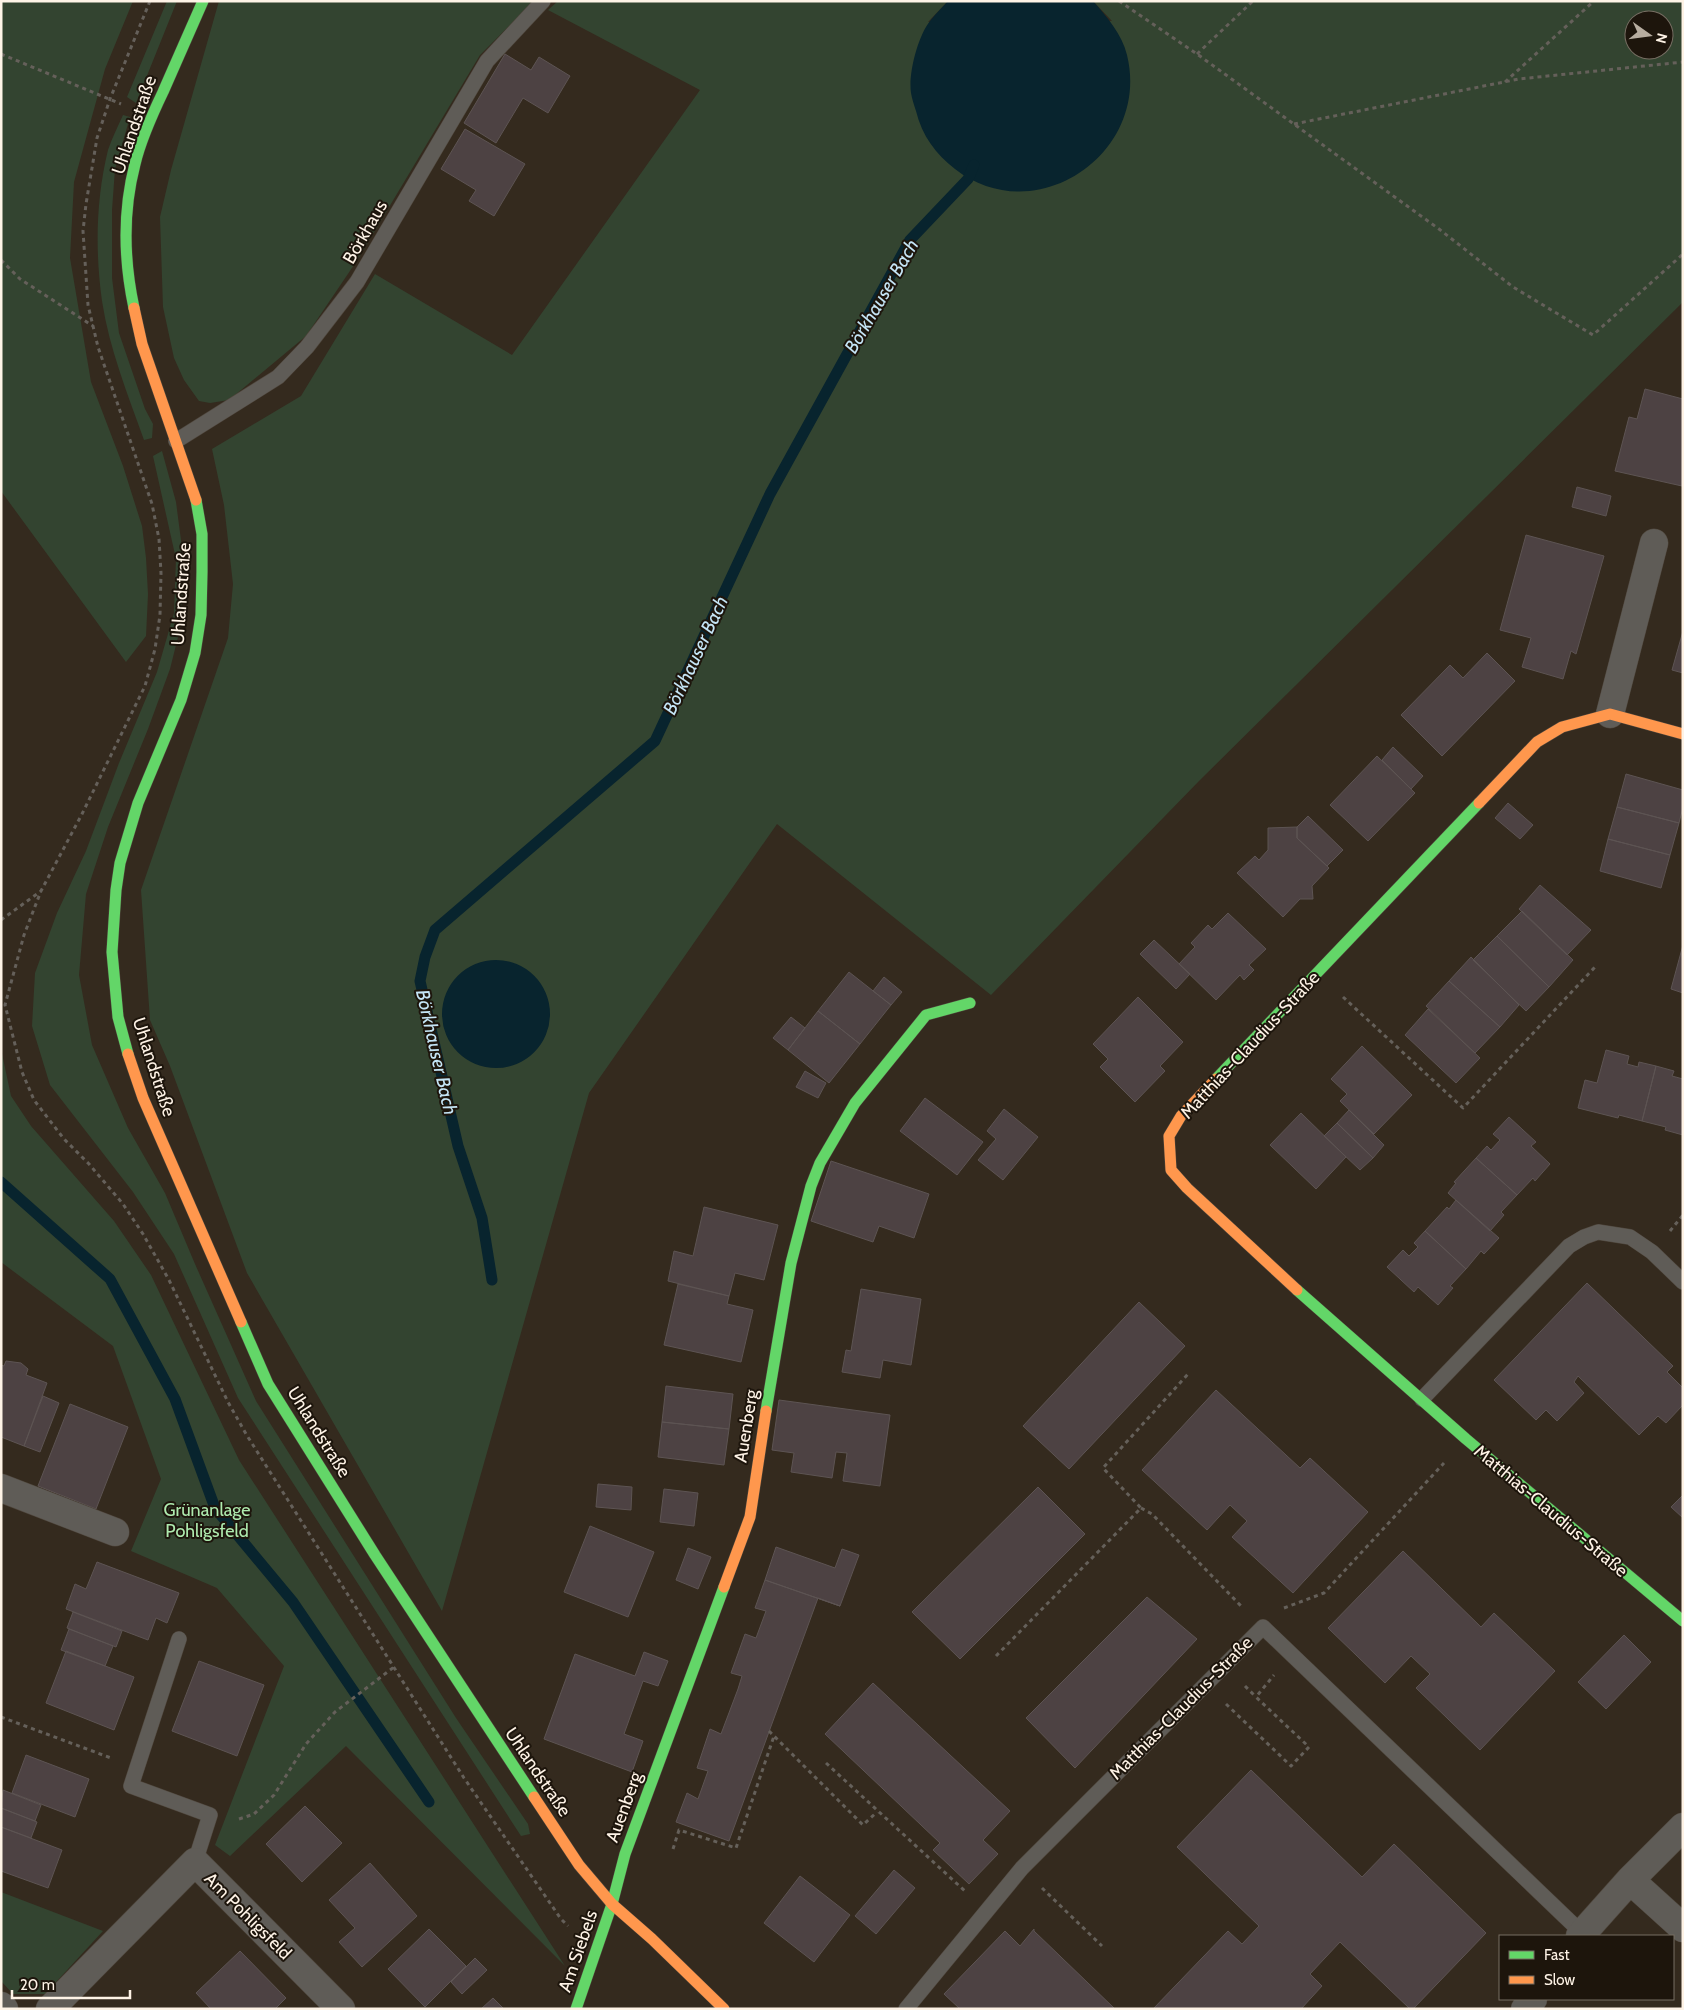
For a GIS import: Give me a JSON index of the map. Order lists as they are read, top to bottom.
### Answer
{
  "streets": {
    "street": [
      "Uhlandstraße",
      "Matthias-Claudius-Straße",
      "Auenberg",
      "Am Pohligsfeld",
      "Am Siebels"
    ],
    "lane": ["Börkhaus"]
  },
  "crossings": [
    ["Uhlandstraße", "Börkhaus"],
    ["Uhlandstraße", "Auenberg"],
    ["Uhlandstraße", "Am Siebels"],
    ["Auenberg", "Am Siebels"]
  ],
  "water": ["Börkhauser Bach"],
  "parks": ["Grünanlage Pohligsfeld"],
  "legend": ["Fast", "Slow"],
  "scale_bar": "20 m",
  "north": "right"
}
